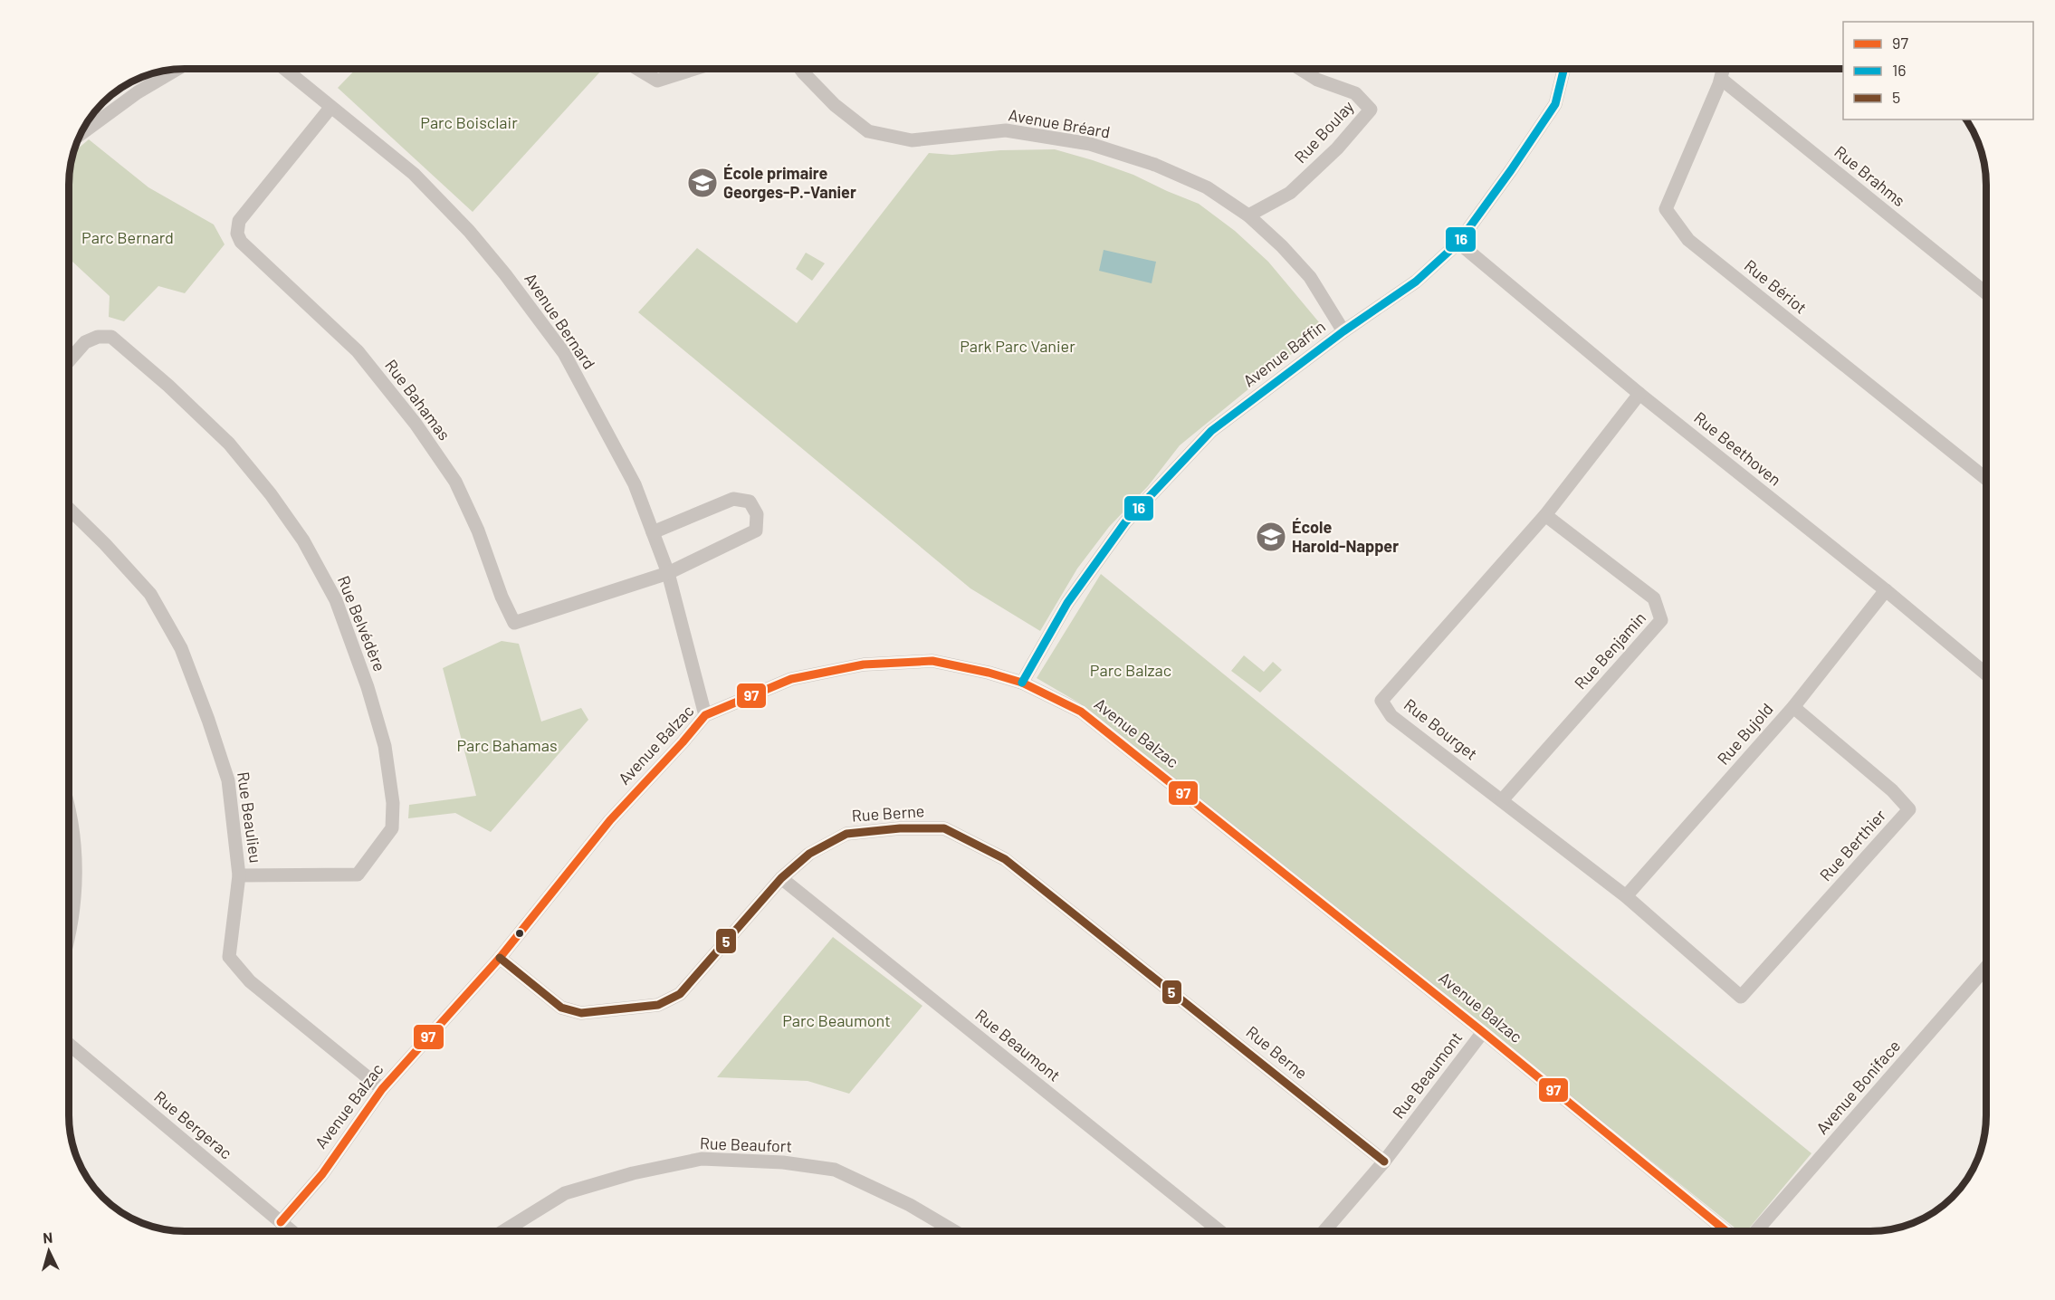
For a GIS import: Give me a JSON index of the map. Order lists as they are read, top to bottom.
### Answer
{
  "streets": {
    "street": [
      "Avenue Bréard",
      "Rue Boulay",
      "Rue Brahms",
      "Rue Bériot",
      "Avenue Bernard",
      "Avenue Baffin",
      "Rue Bahamas",
      "Rue Beethoven",
      "Rue Belvédère",
      "Rue Benjamin",
      "Rue Bourget",
      "Avenue Balzac",
      "Rue Bujold",
      "Rue Berne",
      "Rue Beaulieu",
      "Rue Berthier",
      "Rue Beaumont",
      "Avenue Boniface",
      "Rue Bergerac",
      "Rue Beaufort"
    ]
  },
  "crossings": [
    ["Avenue Bréard", "Rue Boulay"],
    ["Avenue Bréard", "Avenue Baffin"],
    ["Rue Brahms", "Rue Bériot"],
    ["Avenue Bernard", "Rue Bahamas"],
    ["Avenue Bernard", "Avenue Balzac"],
    ["Avenue Baffin", "Rue Beethoven"],
    ["Avenue Baffin", "Avenue Balzac"],
    ["Rue Beethoven", "Rue Bourget"],
    ["Rue Beethoven", "Rue Bujold"],
    ["Rue Belvédère", "Rue Beaulieu"],
    ["Rue Benjamin", "Rue Bourget"],
    ["Rue Bourget", "Rue Bujold"],
    ["Rue Bourget", "Rue Berthier"],
    ["Avenue Balzac", "Rue Berne"],
    ["Avenue Balzac", "Rue Beaulieu"],
    ["Avenue Balzac", "Rue Beaumont"],
    ["Avenue Balzac", "Rue Bergerac"],
    ["Rue Bujold", "Rue Berthier"],
    ["Rue Berne", "Rue Beaumont"]
  ],
  "parks": [
    "Parc Boisclair",
    "Parc Bernard",
    "Park Parc Vanier",
    "Parc Balzac",
    "Parc Bahamas",
    "Parc Beaumont"
  ],
  "places": {
    "school or university": ["École primaire Georges-P.-Vanier", "École Harold-Napper"]
  },
  "lines": ["transit line 16", "transit line 97", "transit line 5"],
  "legend": ["97", "16", "5"],
  "north": "top"
}
